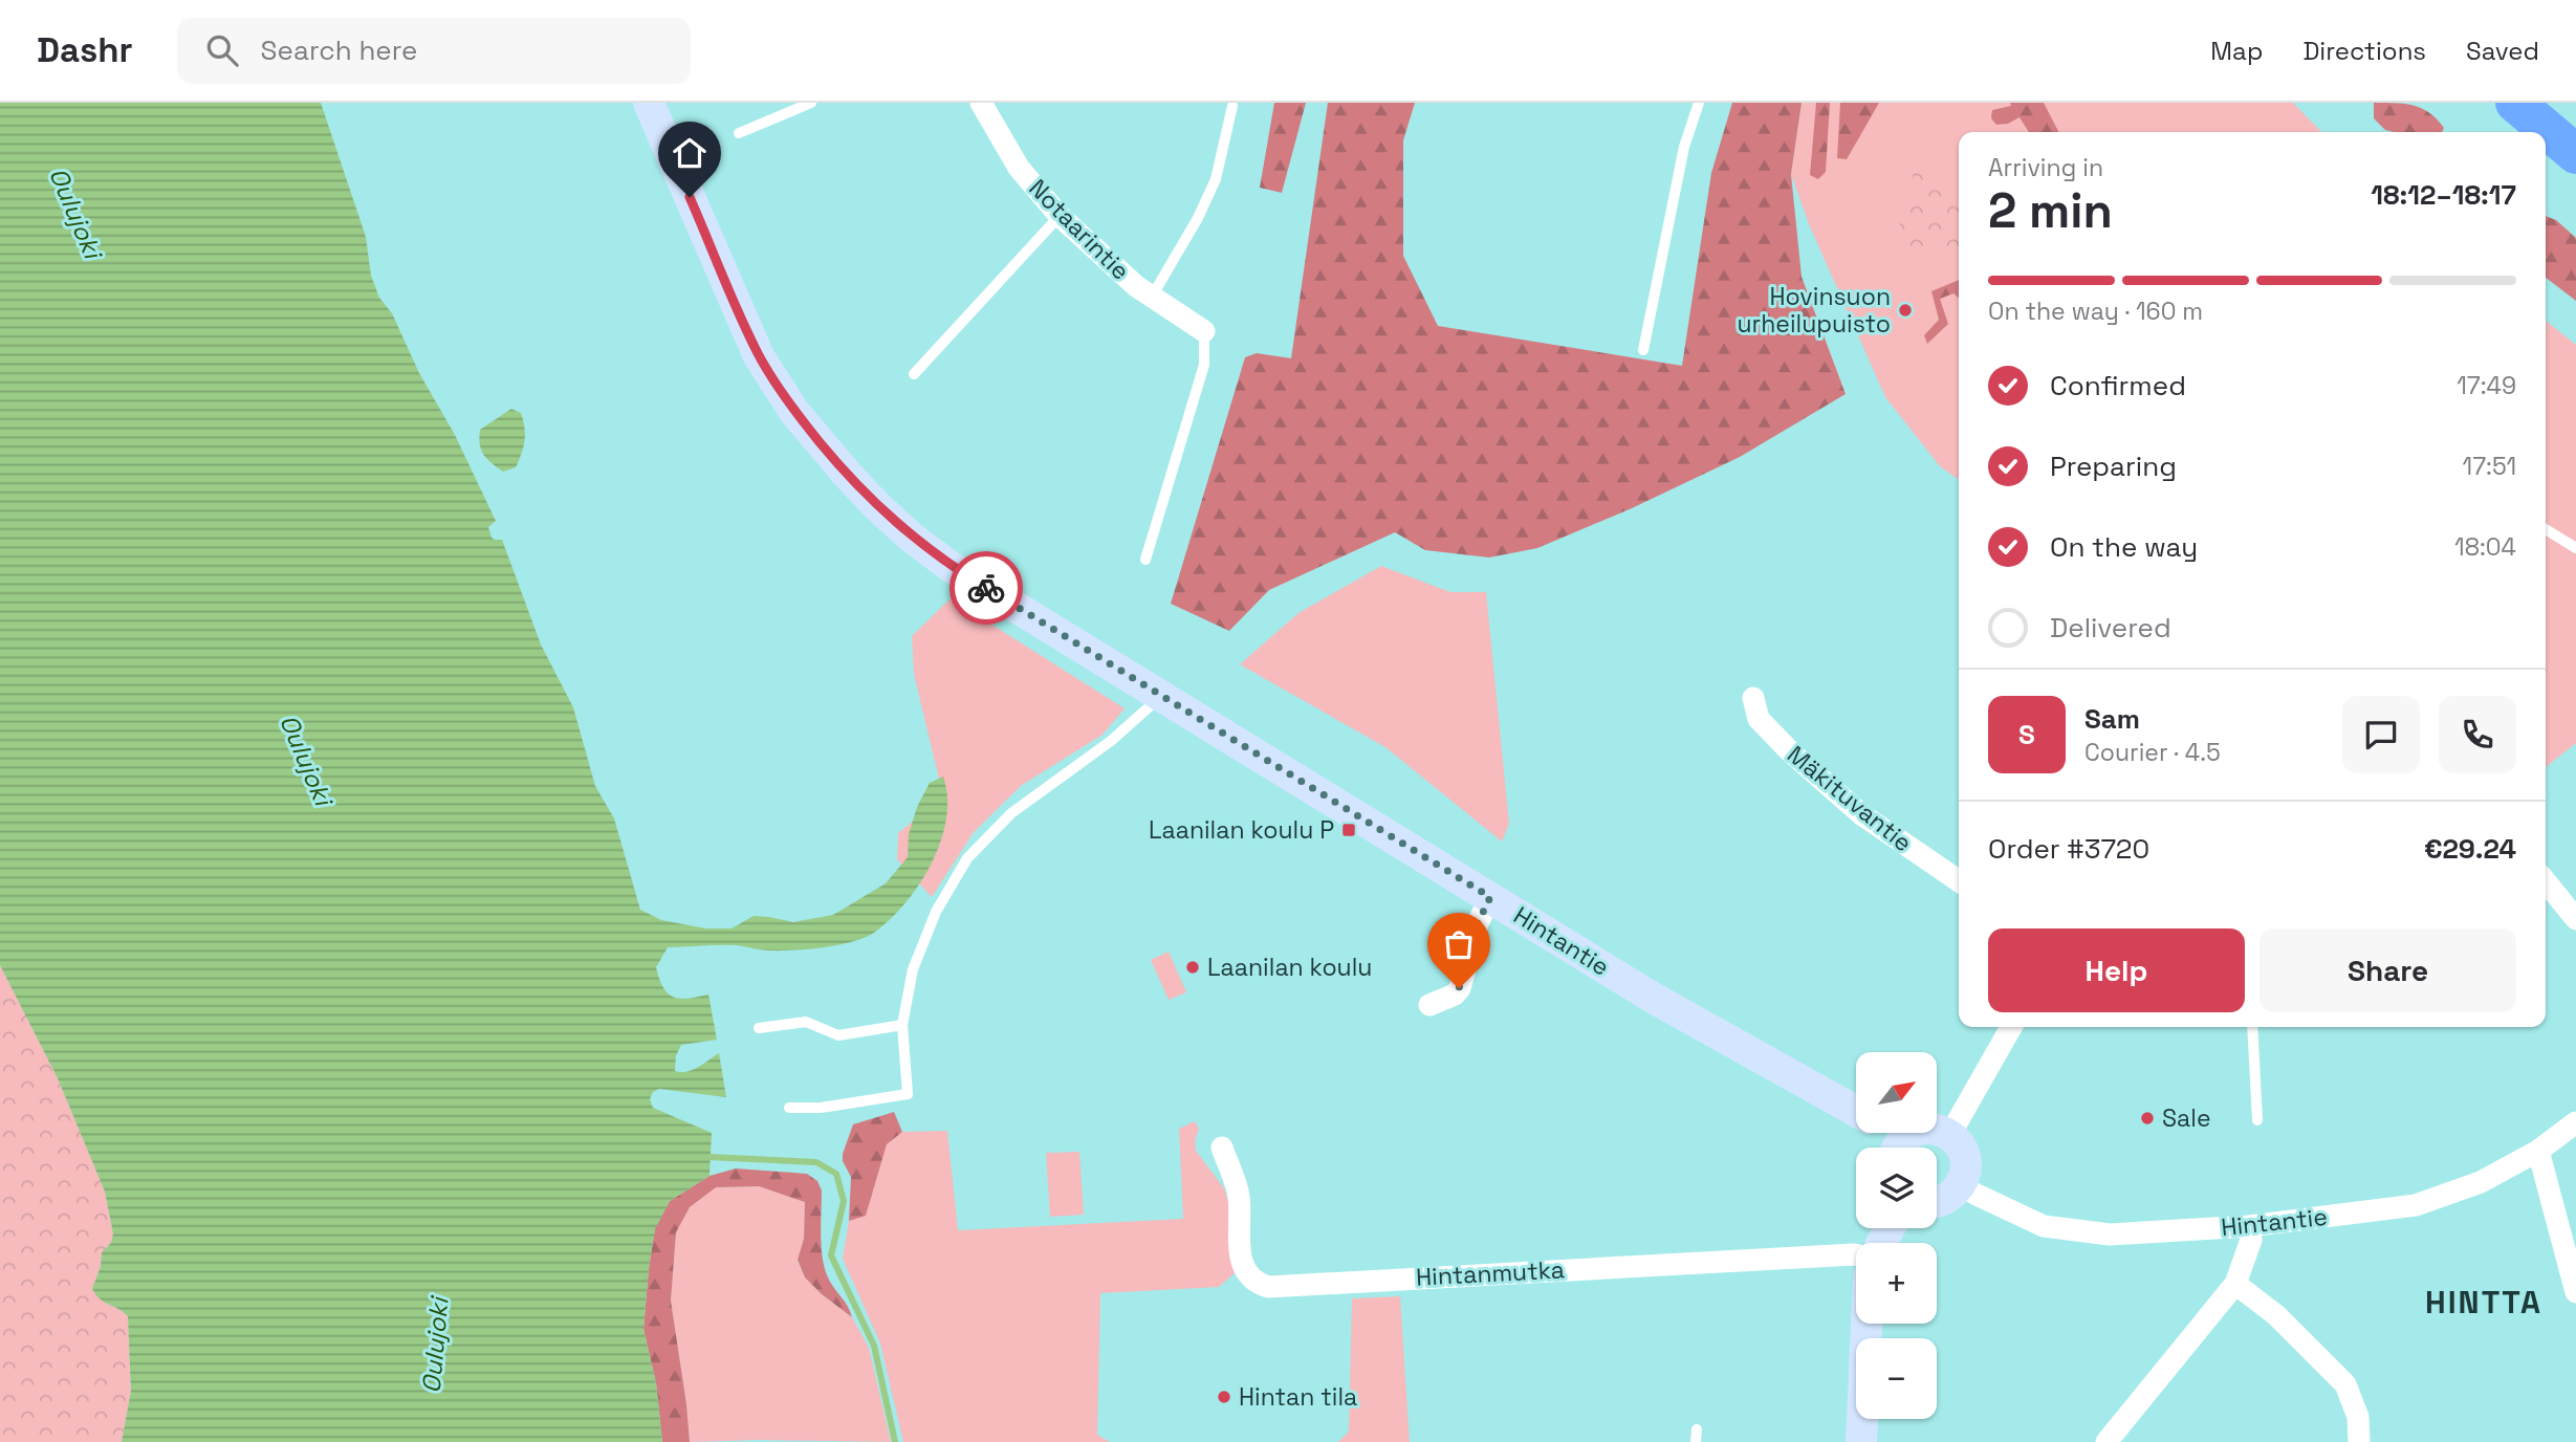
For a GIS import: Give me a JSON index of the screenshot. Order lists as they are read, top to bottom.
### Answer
{
  "streets": {
    "street": [
      "Notaarintie",
      "Mäkituvantie",
      "Hintantie",
      "Hintanmutka"
    ]
  },
  "districts": ["HINTTA"],
  "water": ["Oulujoki"],
  "places": {
    "other": [
      "Hovinsuon urheilupuisto",
      "Laanilan koulu",
      "Sale",
      "Hintan tila"
    ],
    "transit": ["Laanilan koulu P"]
  },
  "north": "top right",
  "page": {
    "header": "Dashr",
    "search": "Search here",
    "nav": ["Map", "Directions", "Saved"],
    "heading": ["2 min", "Arriving in", "18:12–18:17"],
    "panel": [
      "Sam",
      "Courier · 4.5",
      "Order #3720",
      "€29.24"
    ],
    "bar": "On the way · 160 m",
    "list": [
      ["Confirmed", "17:49"],
      ["Preparing", "17:51"],
      ["On the way", "18:04"],
      "Delivered"
    ],
    "round": "S",
    "buttons": ["Help", "Share"],
    "map_buttons": ["+", "−"]
  }
}
